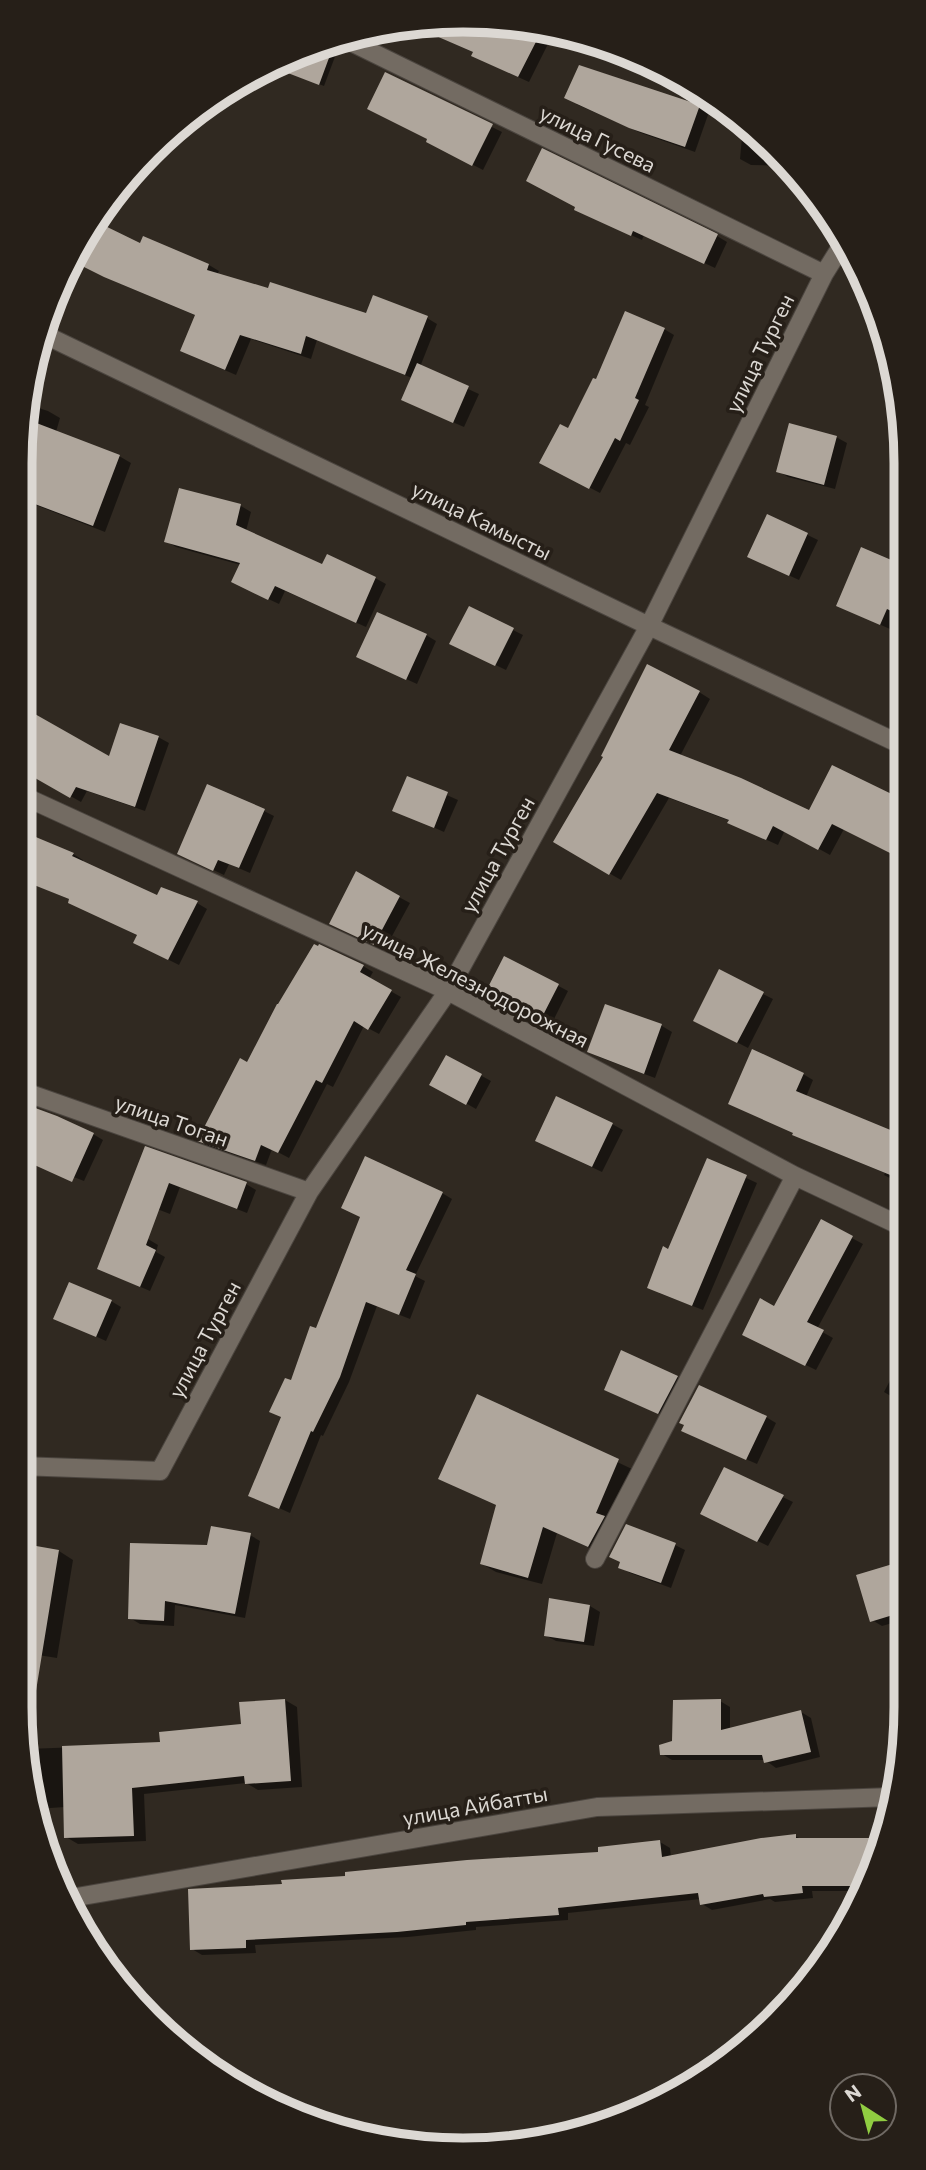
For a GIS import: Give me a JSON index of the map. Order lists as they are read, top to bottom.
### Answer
{
  "streets": {
    "street": [
      "улица Гусева",
      "улица Турген",
      "улица Камысты",
      "улица Железнодорожная",
      "улица Тоган",
      "улица Айбатты"
    ]
  },
  "crossings": [
    ["улица Гусева", "улица Турген"],
    ["улица Турген", "улица Камысты"],
    ["улица Турген", "улица Железнодорожная"],
    ["улица Турген", "улица Тоган"]
  ],
  "north": "top left"
}
